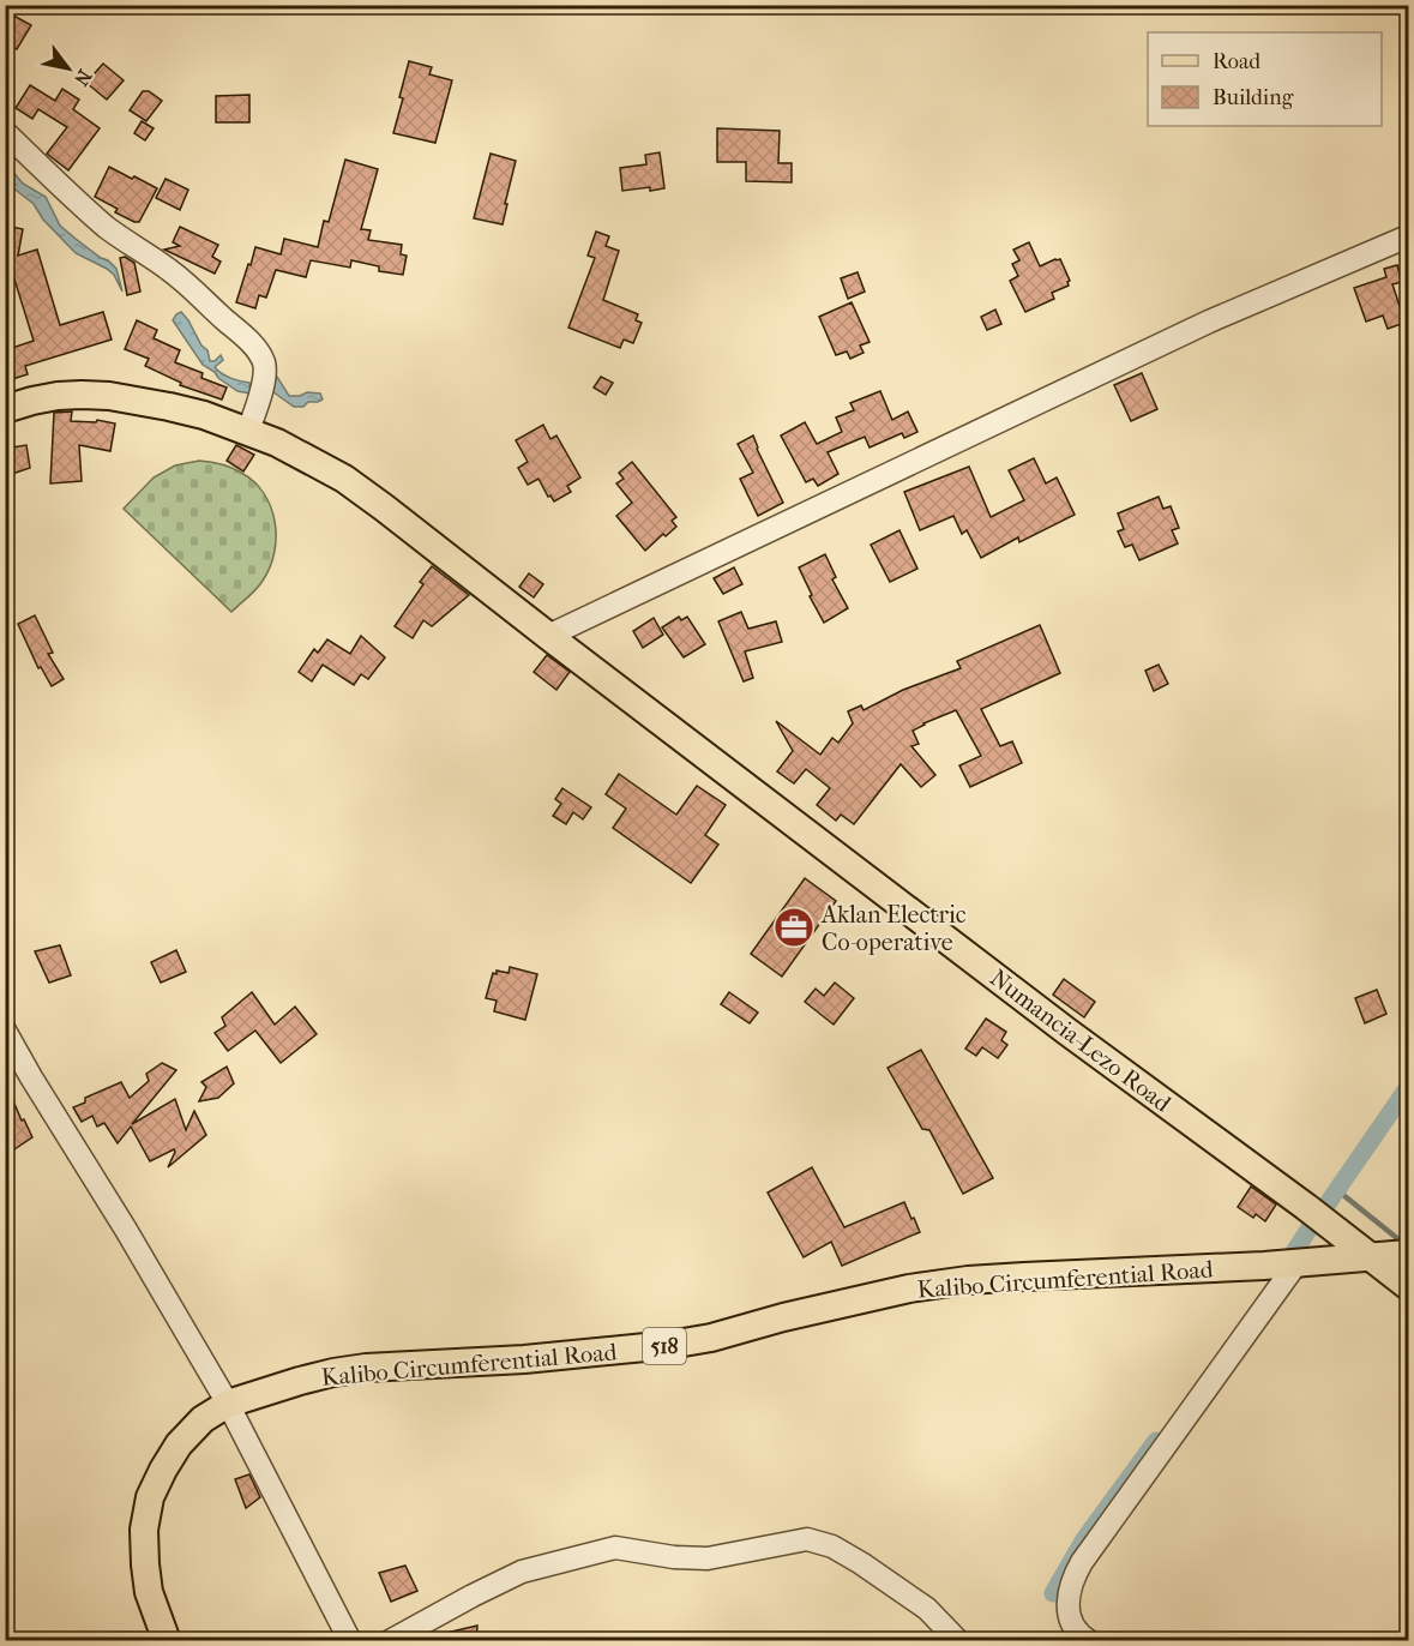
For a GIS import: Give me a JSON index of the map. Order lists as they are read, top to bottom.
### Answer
{
  "streets": {
    "main road": ["Numancia-Lezo Road", "Kalibo Circumferential Road", "518"]
  },
  "crossings": [
    ["Numancia-Lezo Road", "Kalibo Circumferential Road"]
  ],
  "places": {
    "office": ["Aklan Electric Co-operative"]
  },
  "legend": ["Road", "Building"],
  "north": "bottom right"
}
